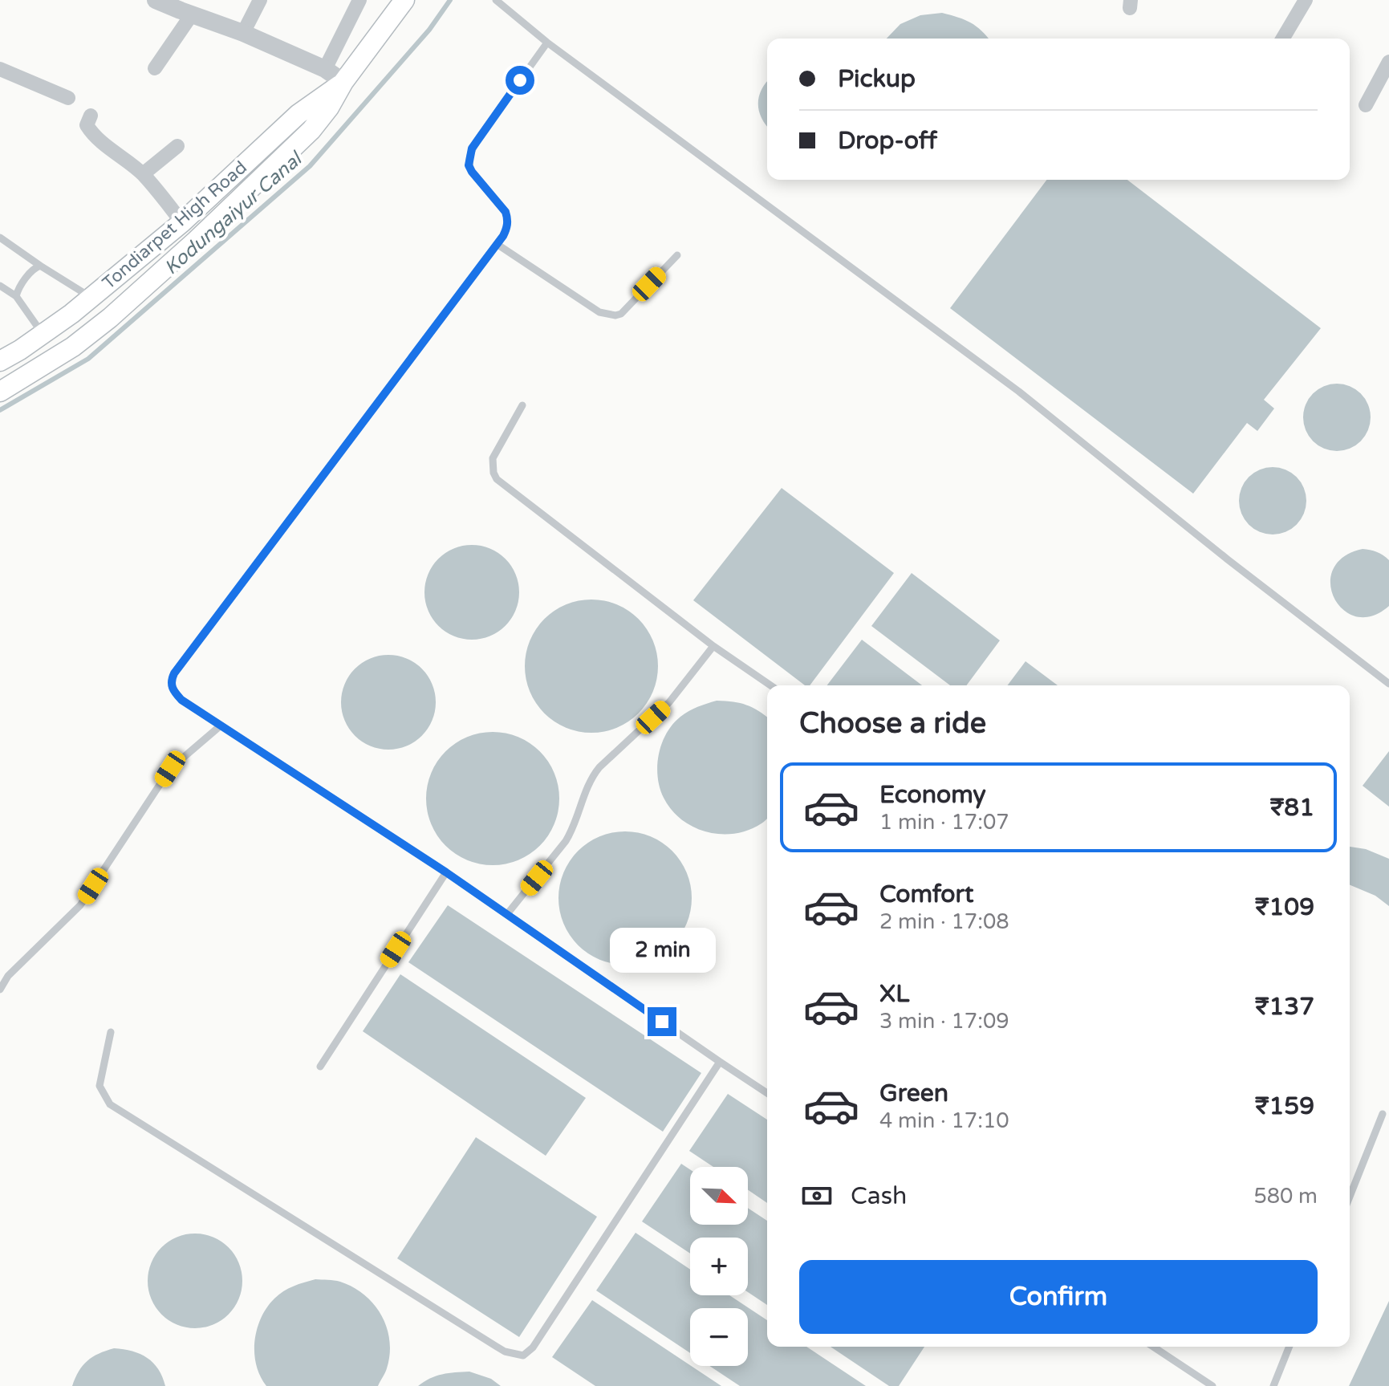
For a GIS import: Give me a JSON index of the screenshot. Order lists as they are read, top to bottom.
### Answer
{
  "streets": {
    "main road": ["Tondiarpet High Road"]
  },
  "water": ["Kodungaiyur Canal"],
  "north": "bottom right",
  "page": {
    "banner": ["Pickup", "Drop-off"],
    "heading": "Choose a ride",
    "list": [
      {
        "name": "Economy",
        "note": "1 min · 17:07",
        "value": "₹81"
      },
      {
        "name": "Comfort",
        "note": "2 min · 17:08",
        "value": "₹109"
      },
      {
        "name": "XL",
        "note": "3 min · 17:09",
        "value": "₹137"
      },
      {
        "name": "Green",
        "note": "4 min · 17:10",
        "value": "₹159"
      }
    ],
    "bubble": "2 min",
    "pay": ["Cash", "580 m"],
    "map_buttons": ["+", "−"],
    "buttons": "Confirm"
  }
}
